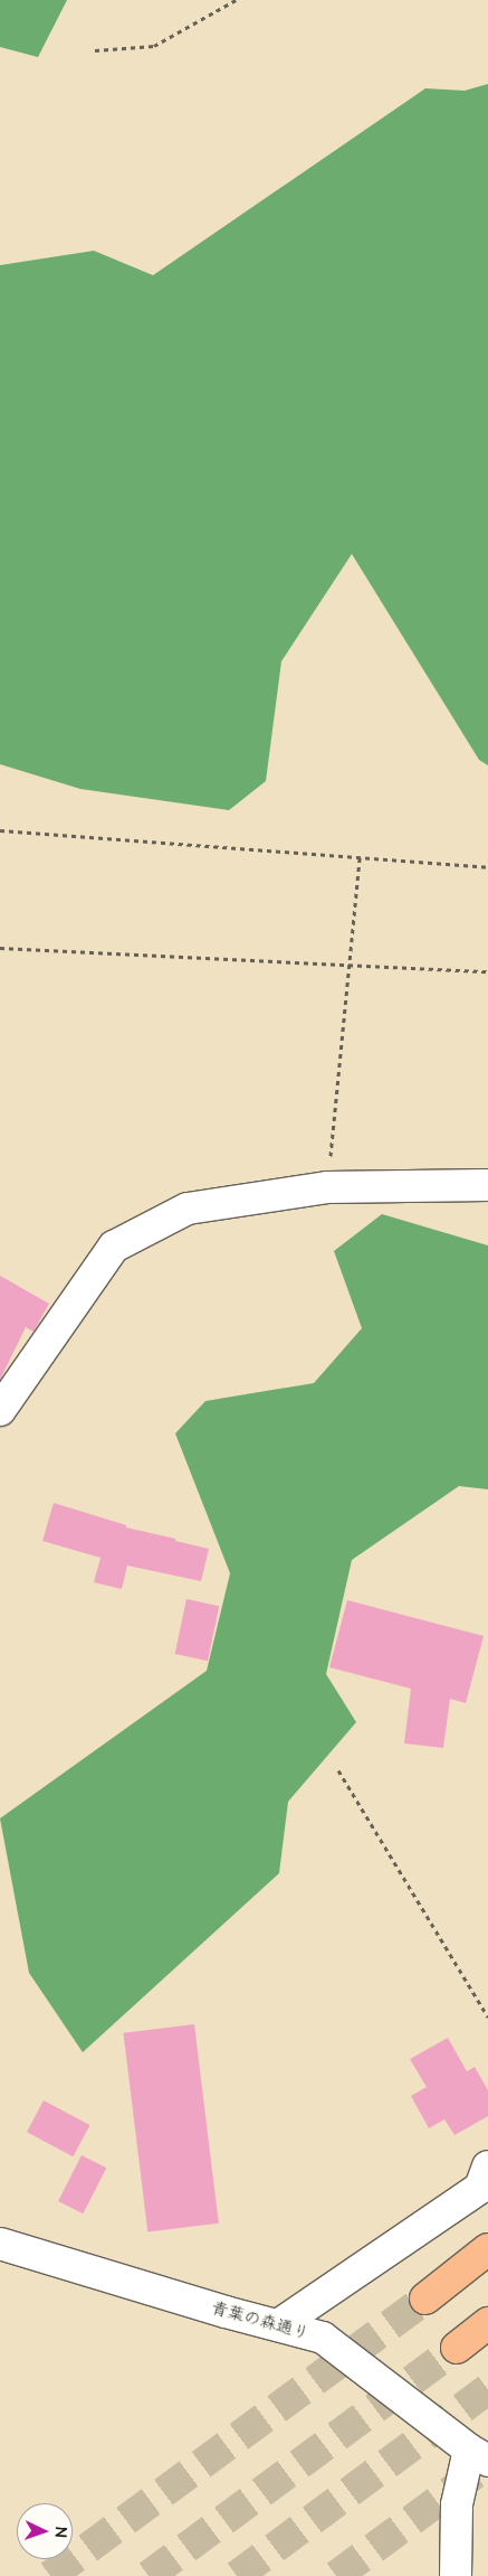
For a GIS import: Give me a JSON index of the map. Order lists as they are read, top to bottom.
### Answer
{
  "streets": {
    "street": ["青葉の森通り"]
  },
  "north": "right"
}
